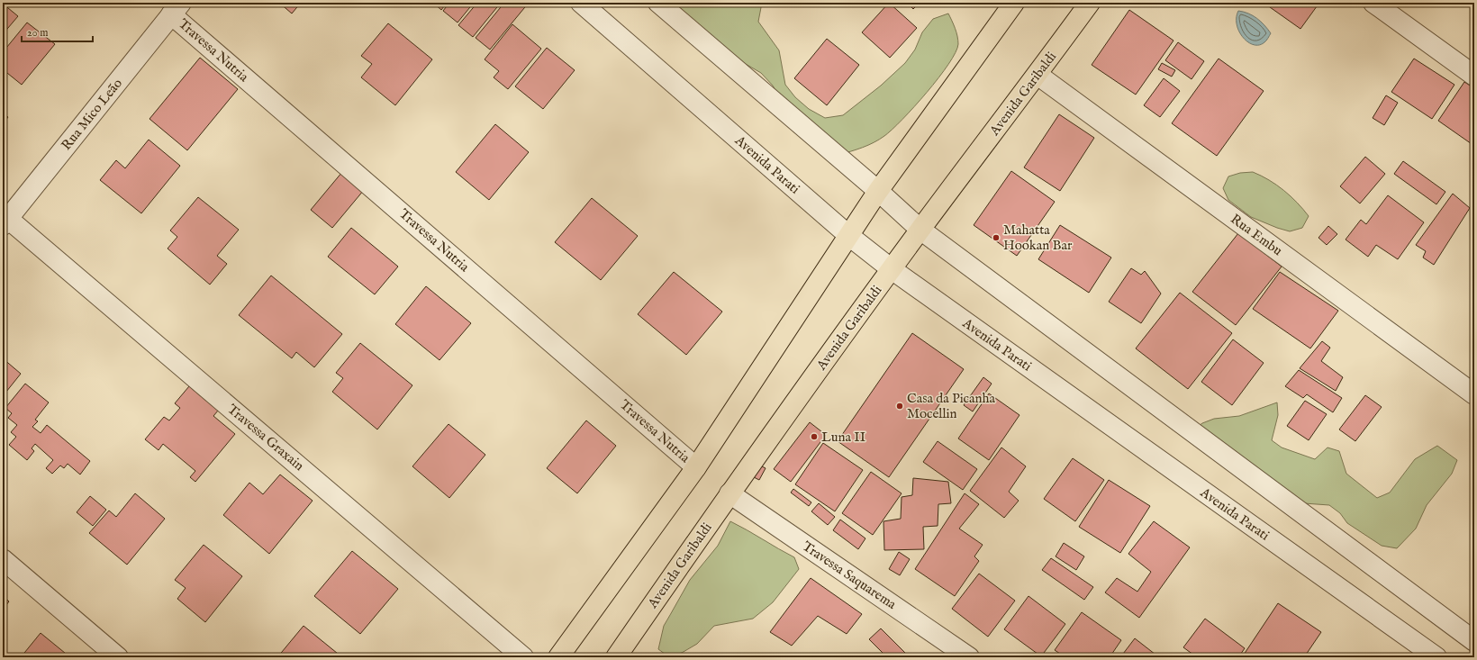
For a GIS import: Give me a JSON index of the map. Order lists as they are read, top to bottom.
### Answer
{
  "streets": {
    "main road": ["Avenida Garibaldi"],
    "street": [
      "Travessa Nutria",
      "Rua Mico Leão",
      "Avenida Parati",
      "Rua Embu",
      "Travessa Graxain",
      "Travessa Saquarema"
    ]
  },
  "crossings": [
    ["Travessa Nutria", "Rua Mico Leão"],
    ["Avenida Garibaldi", "Avenida Parati"],
    ["Avenida Garibaldi", "Rua Embu"],
    ["Avenida Garibaldi", "Travessa Saquarema"],
    ["Rua Mico Leão", "Travessa Graxain"]
  ],
  "places": ["Mahatta Hookan Bar", "Casa da Picanha Mocellin", "Luna II"],
  "scale_bar": "20 m"
}
